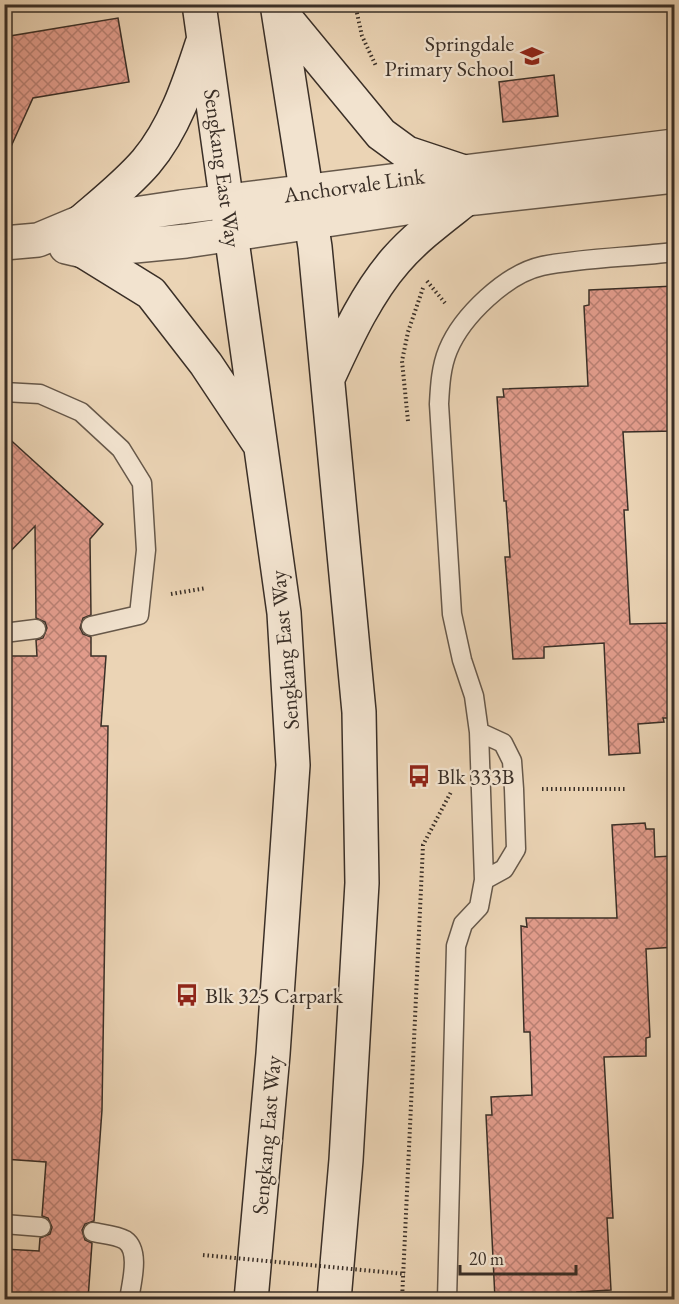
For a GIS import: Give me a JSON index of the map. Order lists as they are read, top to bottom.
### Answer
{
  "streets": {
    "main road": ["Sengkang East Way", "Anchorvale Link"]
  },
  "crossings": [
    ["Sengkang East Way", "Anchorvale Link"]
  ],
  "places": {
    "school or university": ["Springdale Primary School"],
    "bus stop": ["Blk 333B", "Blk 325 Carpark"]
  },
  "scale_bar": "20 m"
}
